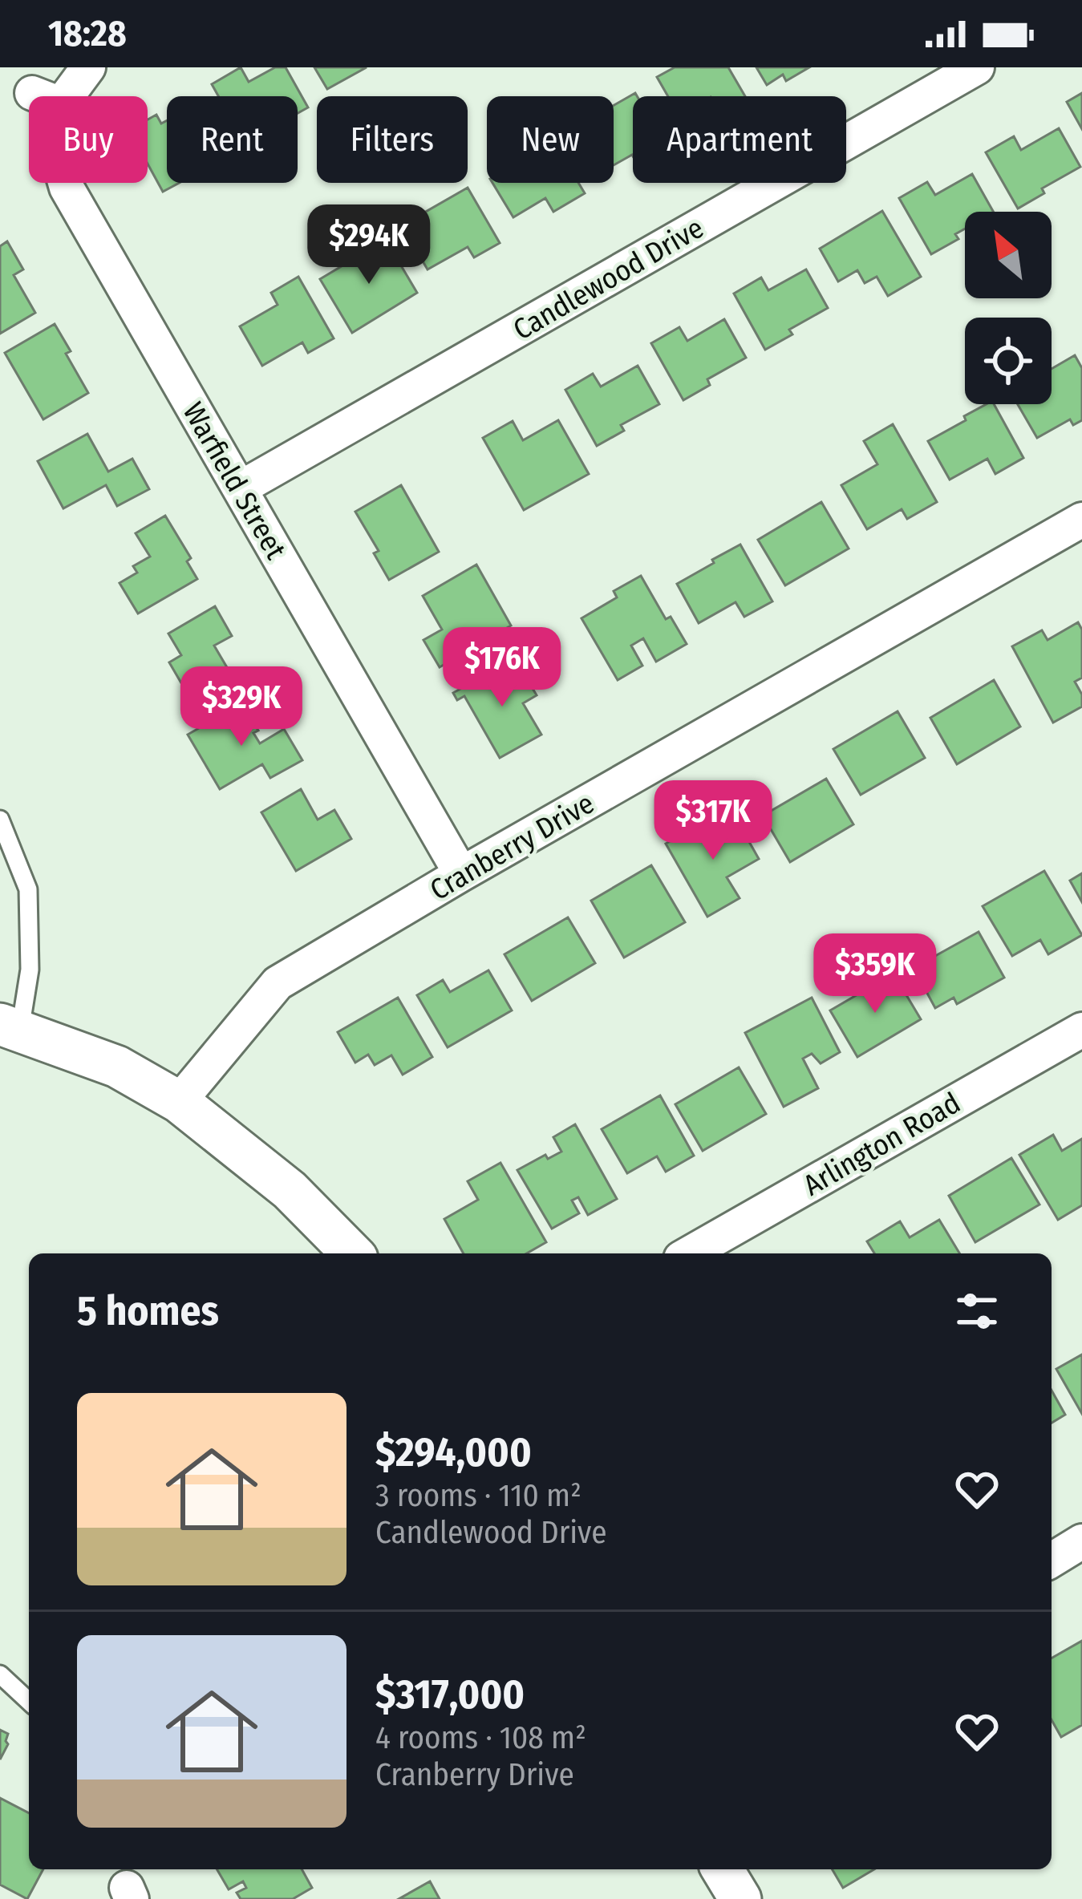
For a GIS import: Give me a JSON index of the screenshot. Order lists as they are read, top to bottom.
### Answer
{
  "streets": {
    "street": [
      "Candlewood Drive",
      "Warfield Street",
      "Cranberry Drive",
      "Arlington Road"
    ]
  },
  "crossings": [
    ["Candlewood Drive", "Warfield Street"],
    ["Warfield Street", "Cranberry Drive"]
  ],
  "north": "top left",
  "page": {
    "status": "18:28",
    "chip": [
      "Buy",
      "Rent",
      "Filters",
      "New",
      "Apartment"
    ],
    "price": [
      "$294K",
      "$176K",
      "$329K",
      "$317K",
      "$359K"
    ],
    "heading": "5 homes",
    "list": [
      {
        "name": "$294,000",
        "note": "3 rooms · 110 m² · Candlewood Drive"
      },
      {
        "name": "$317,000",
        "note": "4 rooms · 108 m² · Cranberry Drive"
      }
    ]
  }
}
